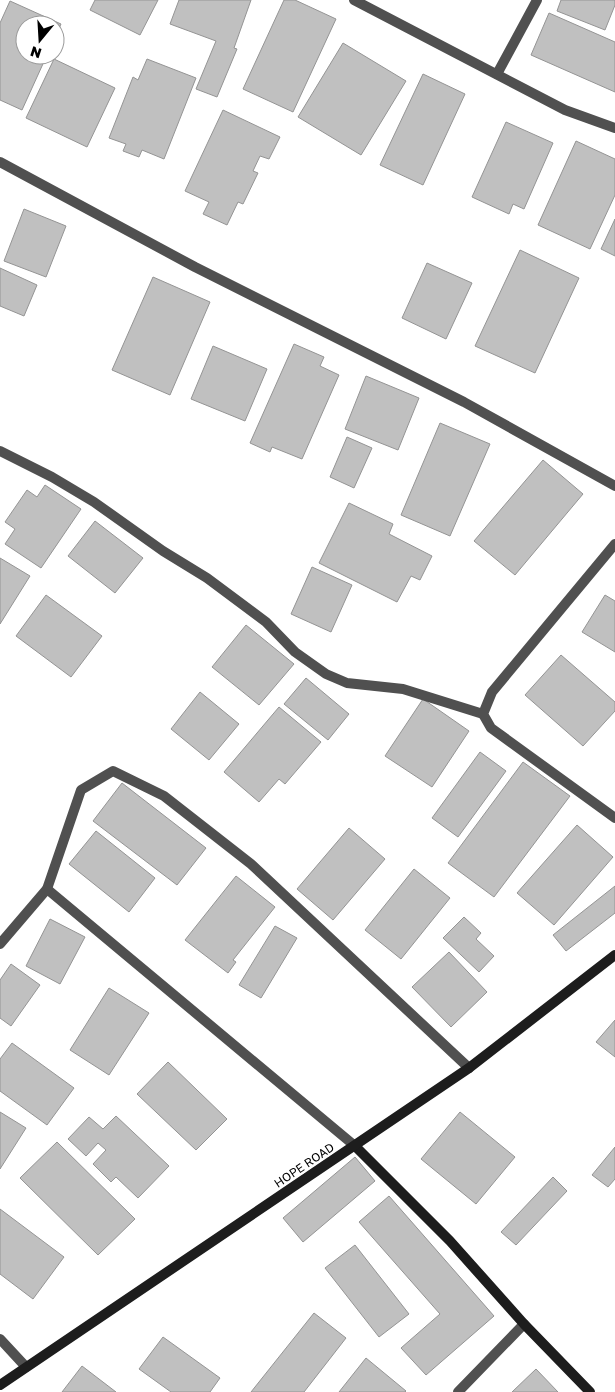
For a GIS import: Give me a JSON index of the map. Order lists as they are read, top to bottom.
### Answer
{
  "streets": {
    "street": ["HOPE ROAD"]
  },
  "north": "bottom"
}
